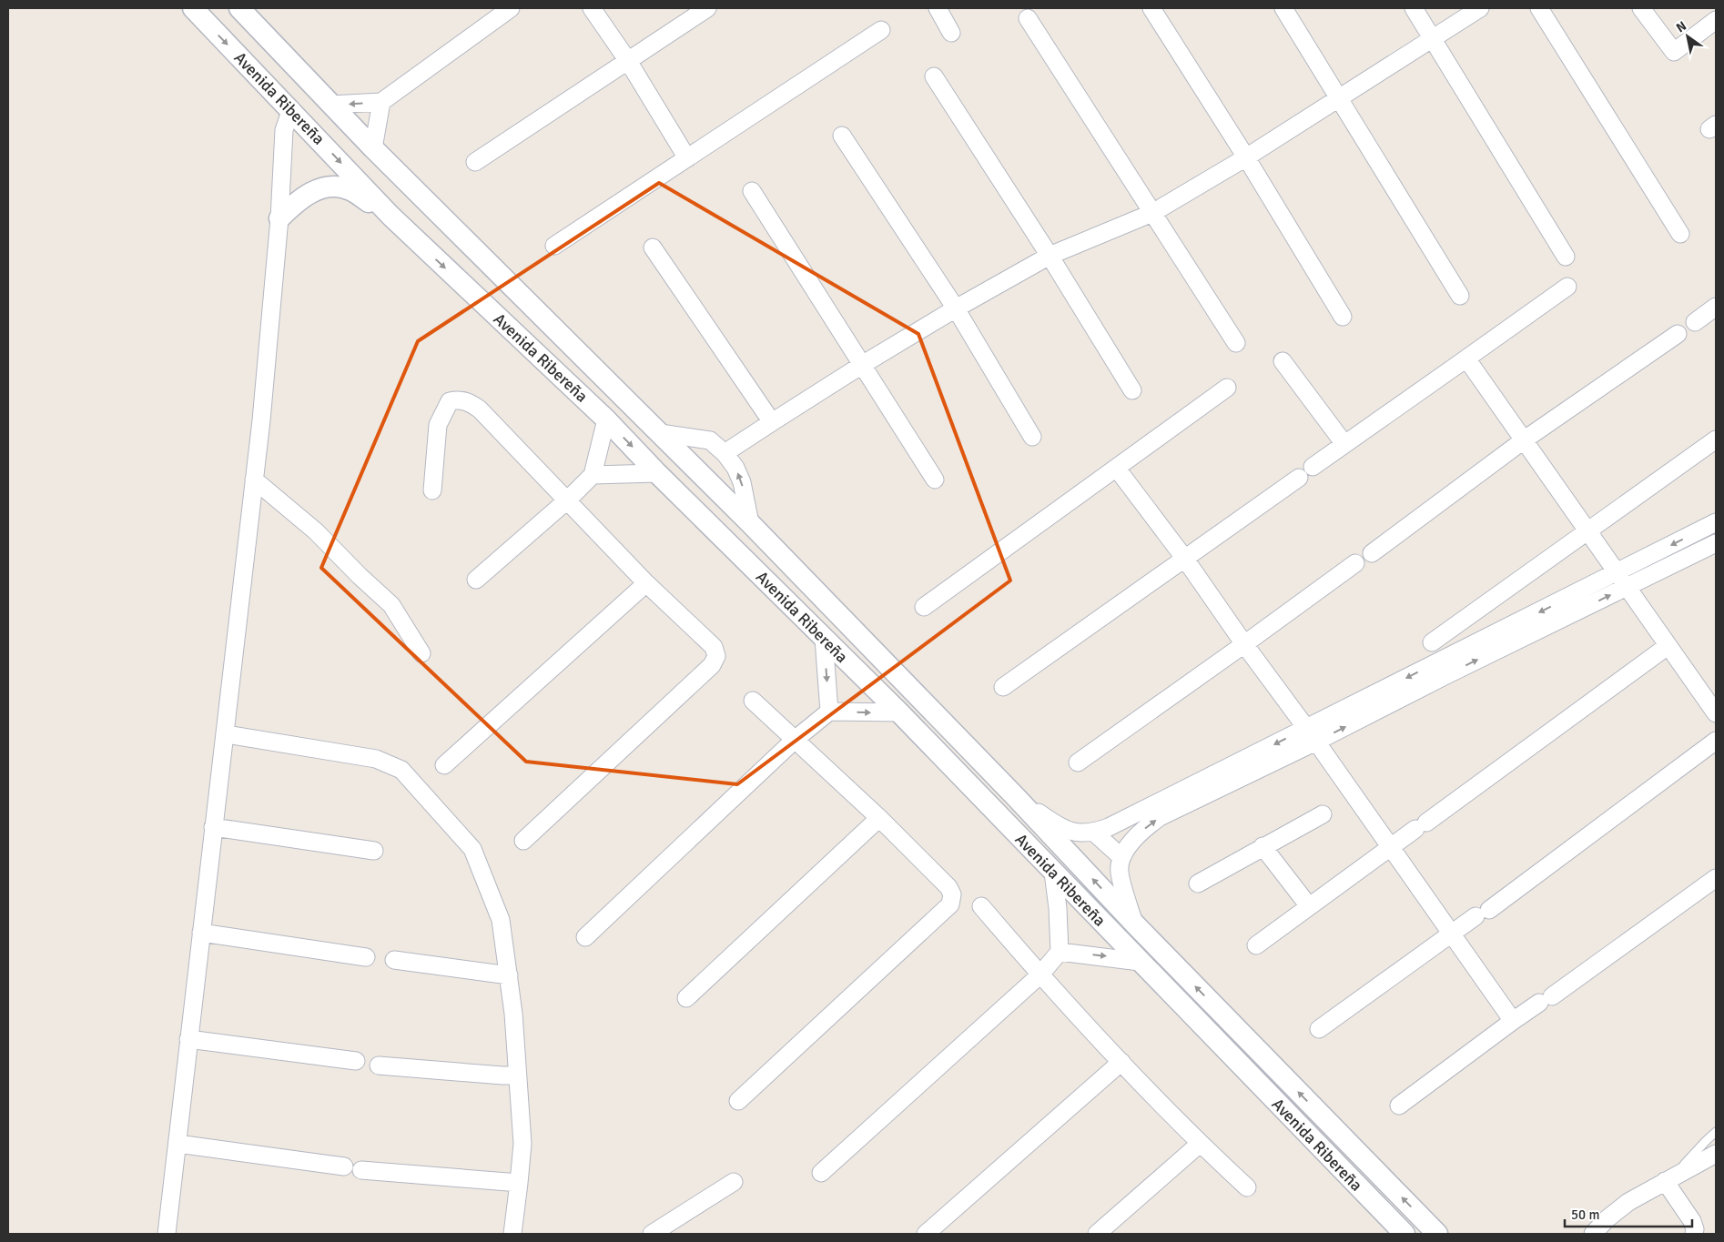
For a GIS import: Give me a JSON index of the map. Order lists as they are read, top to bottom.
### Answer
{
  "streets": {
    "street": ["Avenida Ribereña"]
  },
  "scale_bar": "50 m",
  "north": "top left"
}
